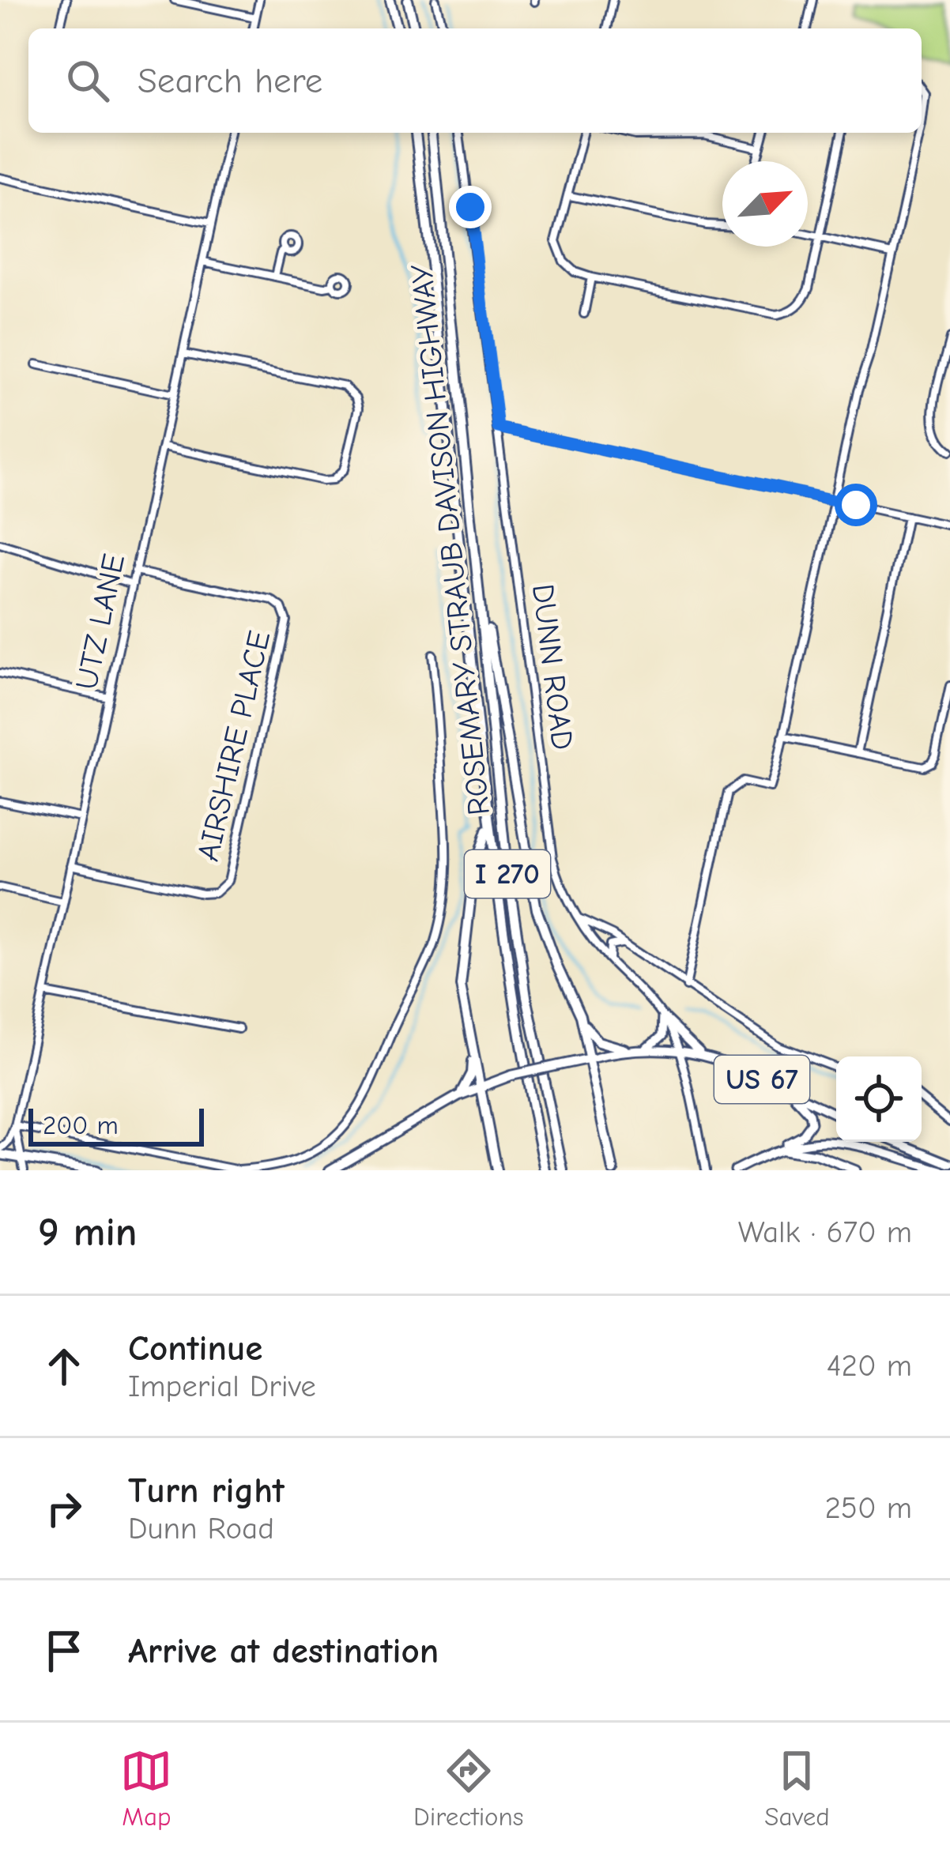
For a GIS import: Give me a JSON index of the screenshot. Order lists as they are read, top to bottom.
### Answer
{
  "streets": {
    "highway": ["ROSEMARY STRAUB DAVISON HIGHWAY", "I 270", "US 67"],
    "street": ["UTZ LANE", "DUNN ROAD", "AIRSHIRE PLACE"]
  },
  "crossings": [
    ["UTZ LANE", "AIRSHIRE PLACE"],
    ["DUNN ROAD", "US 67"]
  ],
  "scale_bar": "200 m",
  "north": "top right",
  "page": {
    "search": "Search here",
    "scale": "200 m",
    "heading": ["9 min", "Walk · 670 m"],
    "list": [
      ["Continue", "Imperial Drive", "420 m"],
      ["Turn right", "Dunn Road", "250 m"],
      "Arrive at destination"
    ],
    "nav": ["Map", "Directions", "Saved"]
  }
}
